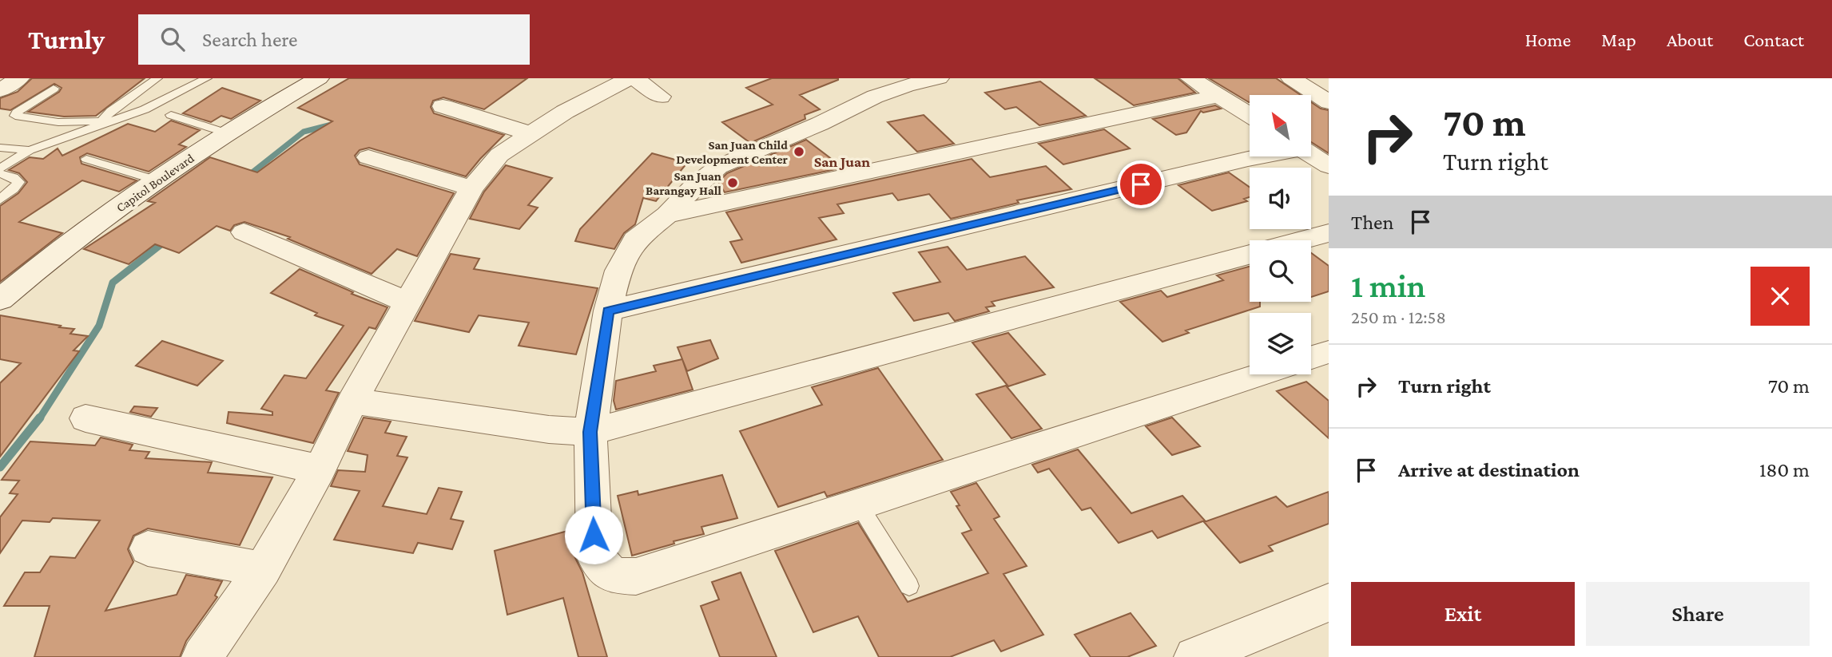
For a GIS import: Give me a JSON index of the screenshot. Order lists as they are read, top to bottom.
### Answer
{
  "streets": {
    "street": ["Capitol Boulevard"]
  },
  "districts": ["San Juan"],
  "places": ["San Juan Child Development Center", "San Juan Barangay Hall"],
  "north": "top left",
  "page": {
    "header": "Turnly",
    "search": "Search here",
    "nav": [
      "Home",
      "Map",
      "About",
      "Contact"
    ],
    "turn": ["70 m", "Turn right"],
    "then": "Then",
    "heading": ["1 min", "250 m · 12:58"],
    "list": [
      {
        "name": "Turn right",
        "value": "70 m"
      },
      {
        "name": "Arrive at destination",
        "value": "180 m"
      }
    ],
    "buttons": ["Exit", "Share"]
  }
}
